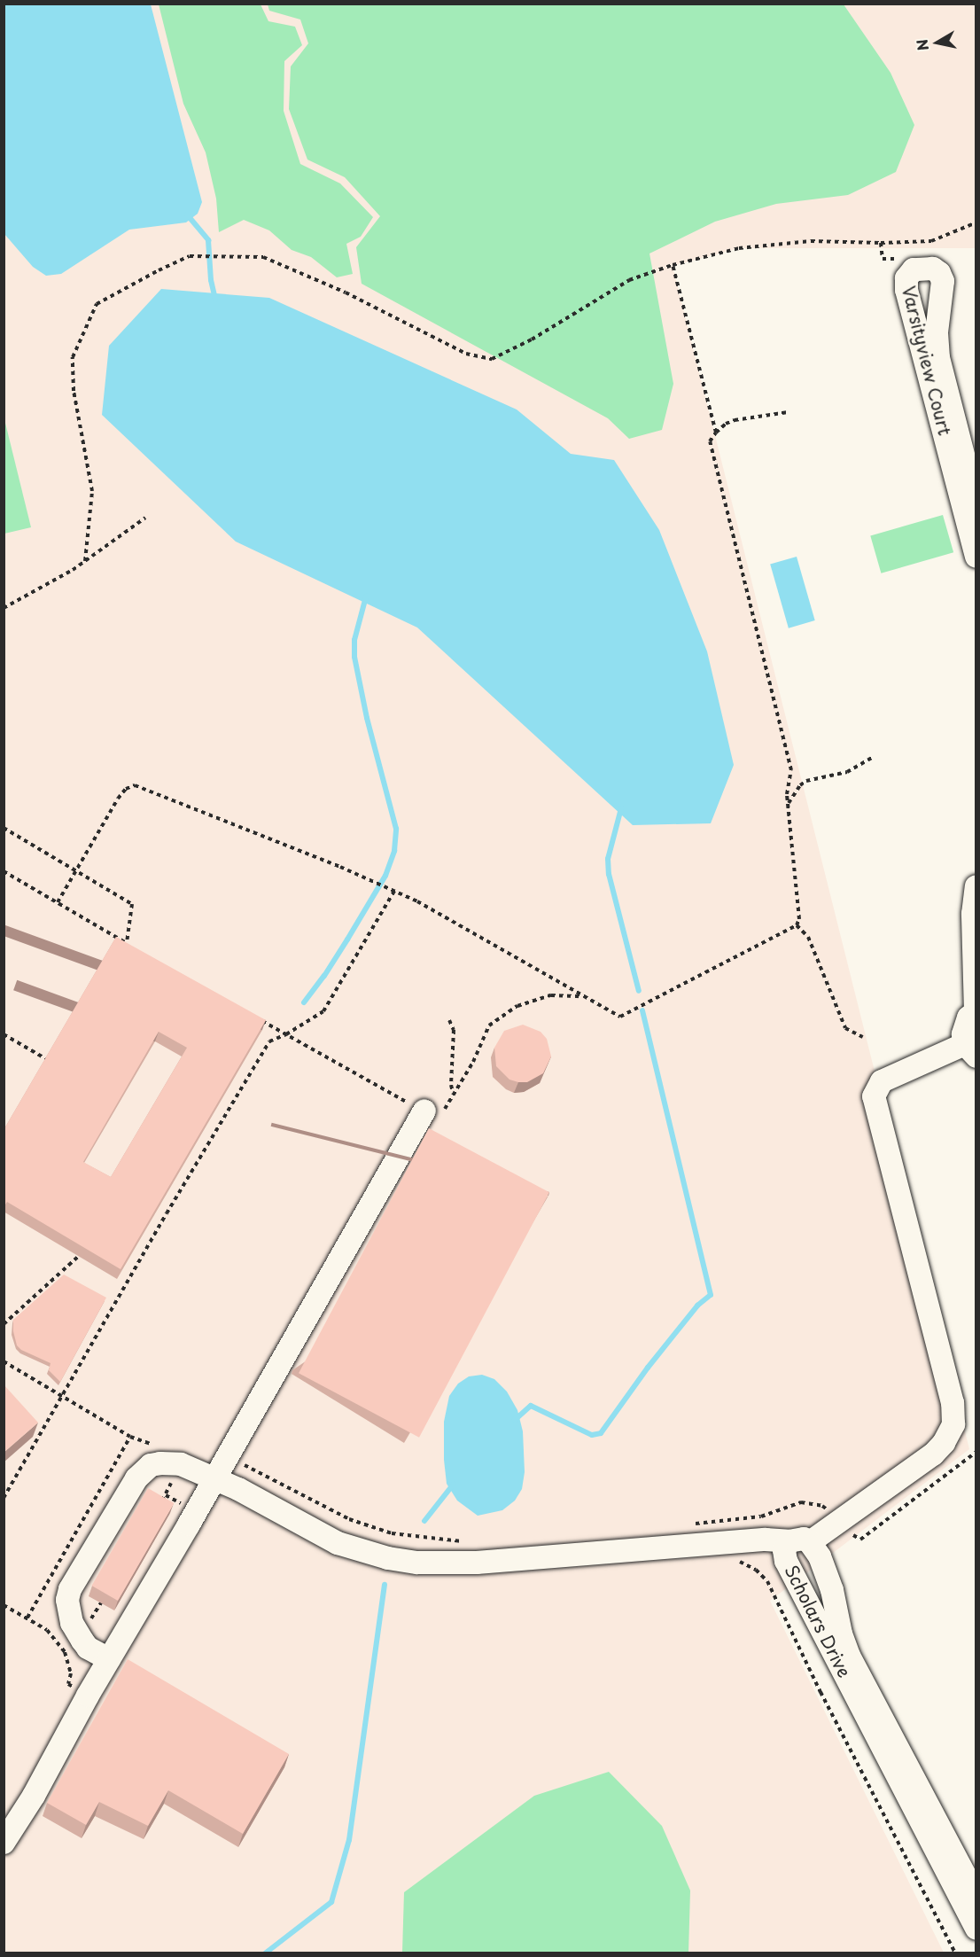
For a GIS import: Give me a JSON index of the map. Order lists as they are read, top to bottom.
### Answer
{
  "streets": {
    "street": ["Varsityview Court", "Scholars Drive"]
  },
  "north": "left"
}
